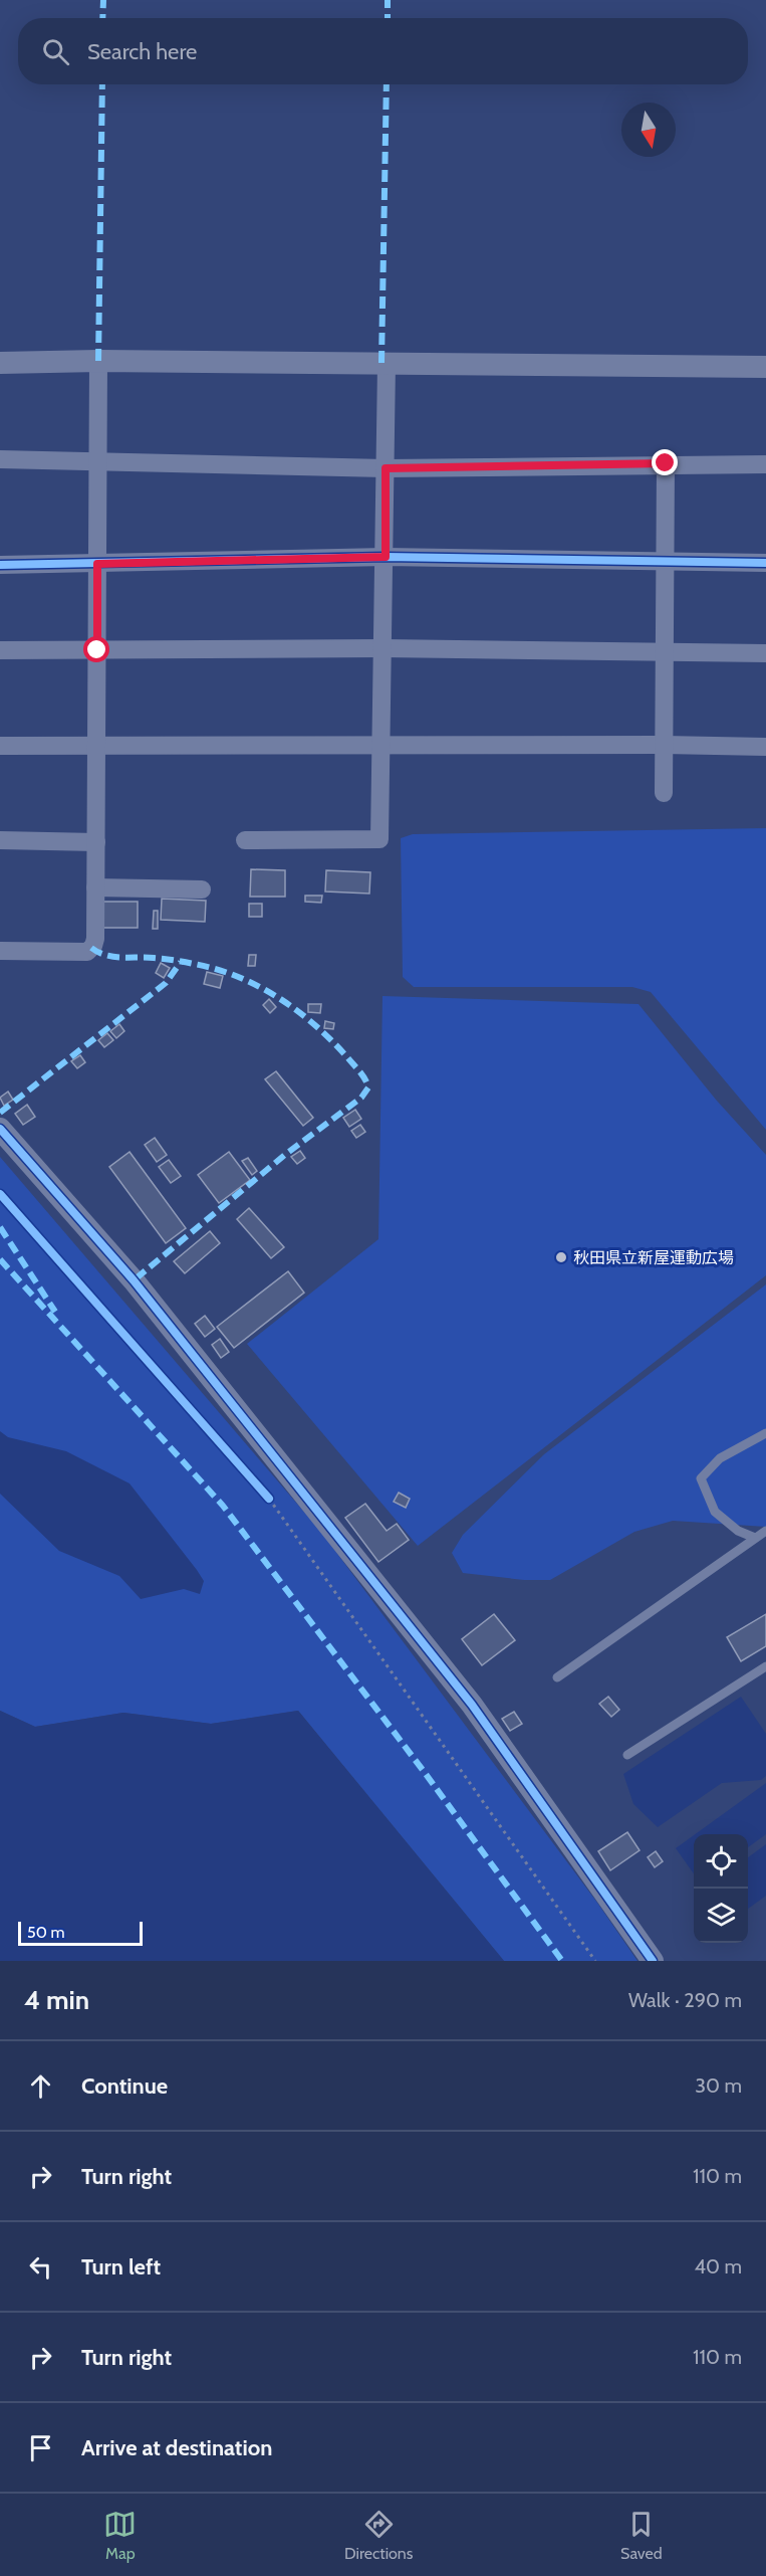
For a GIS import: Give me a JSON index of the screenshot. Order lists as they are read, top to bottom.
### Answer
{
  "places": ["秋田県立新屋運動広場"],
  "scale_bar": "50 m",
  "north": "bottom",
  "page": {
    "search": "Search here",
    "scale": "50 m",
    "heading": ["4 min", "Walk · 290 m"],
    "list": [
      ["Continue", "30 m"],
      ["Turn right", "110 m"],
      ["Turn left", "40 m"],
      ["Turn right", "110 m"],
      "Arrive at destination"
    ],
    "nav": ["Map", "Directions", "Saved"]
  }
}
